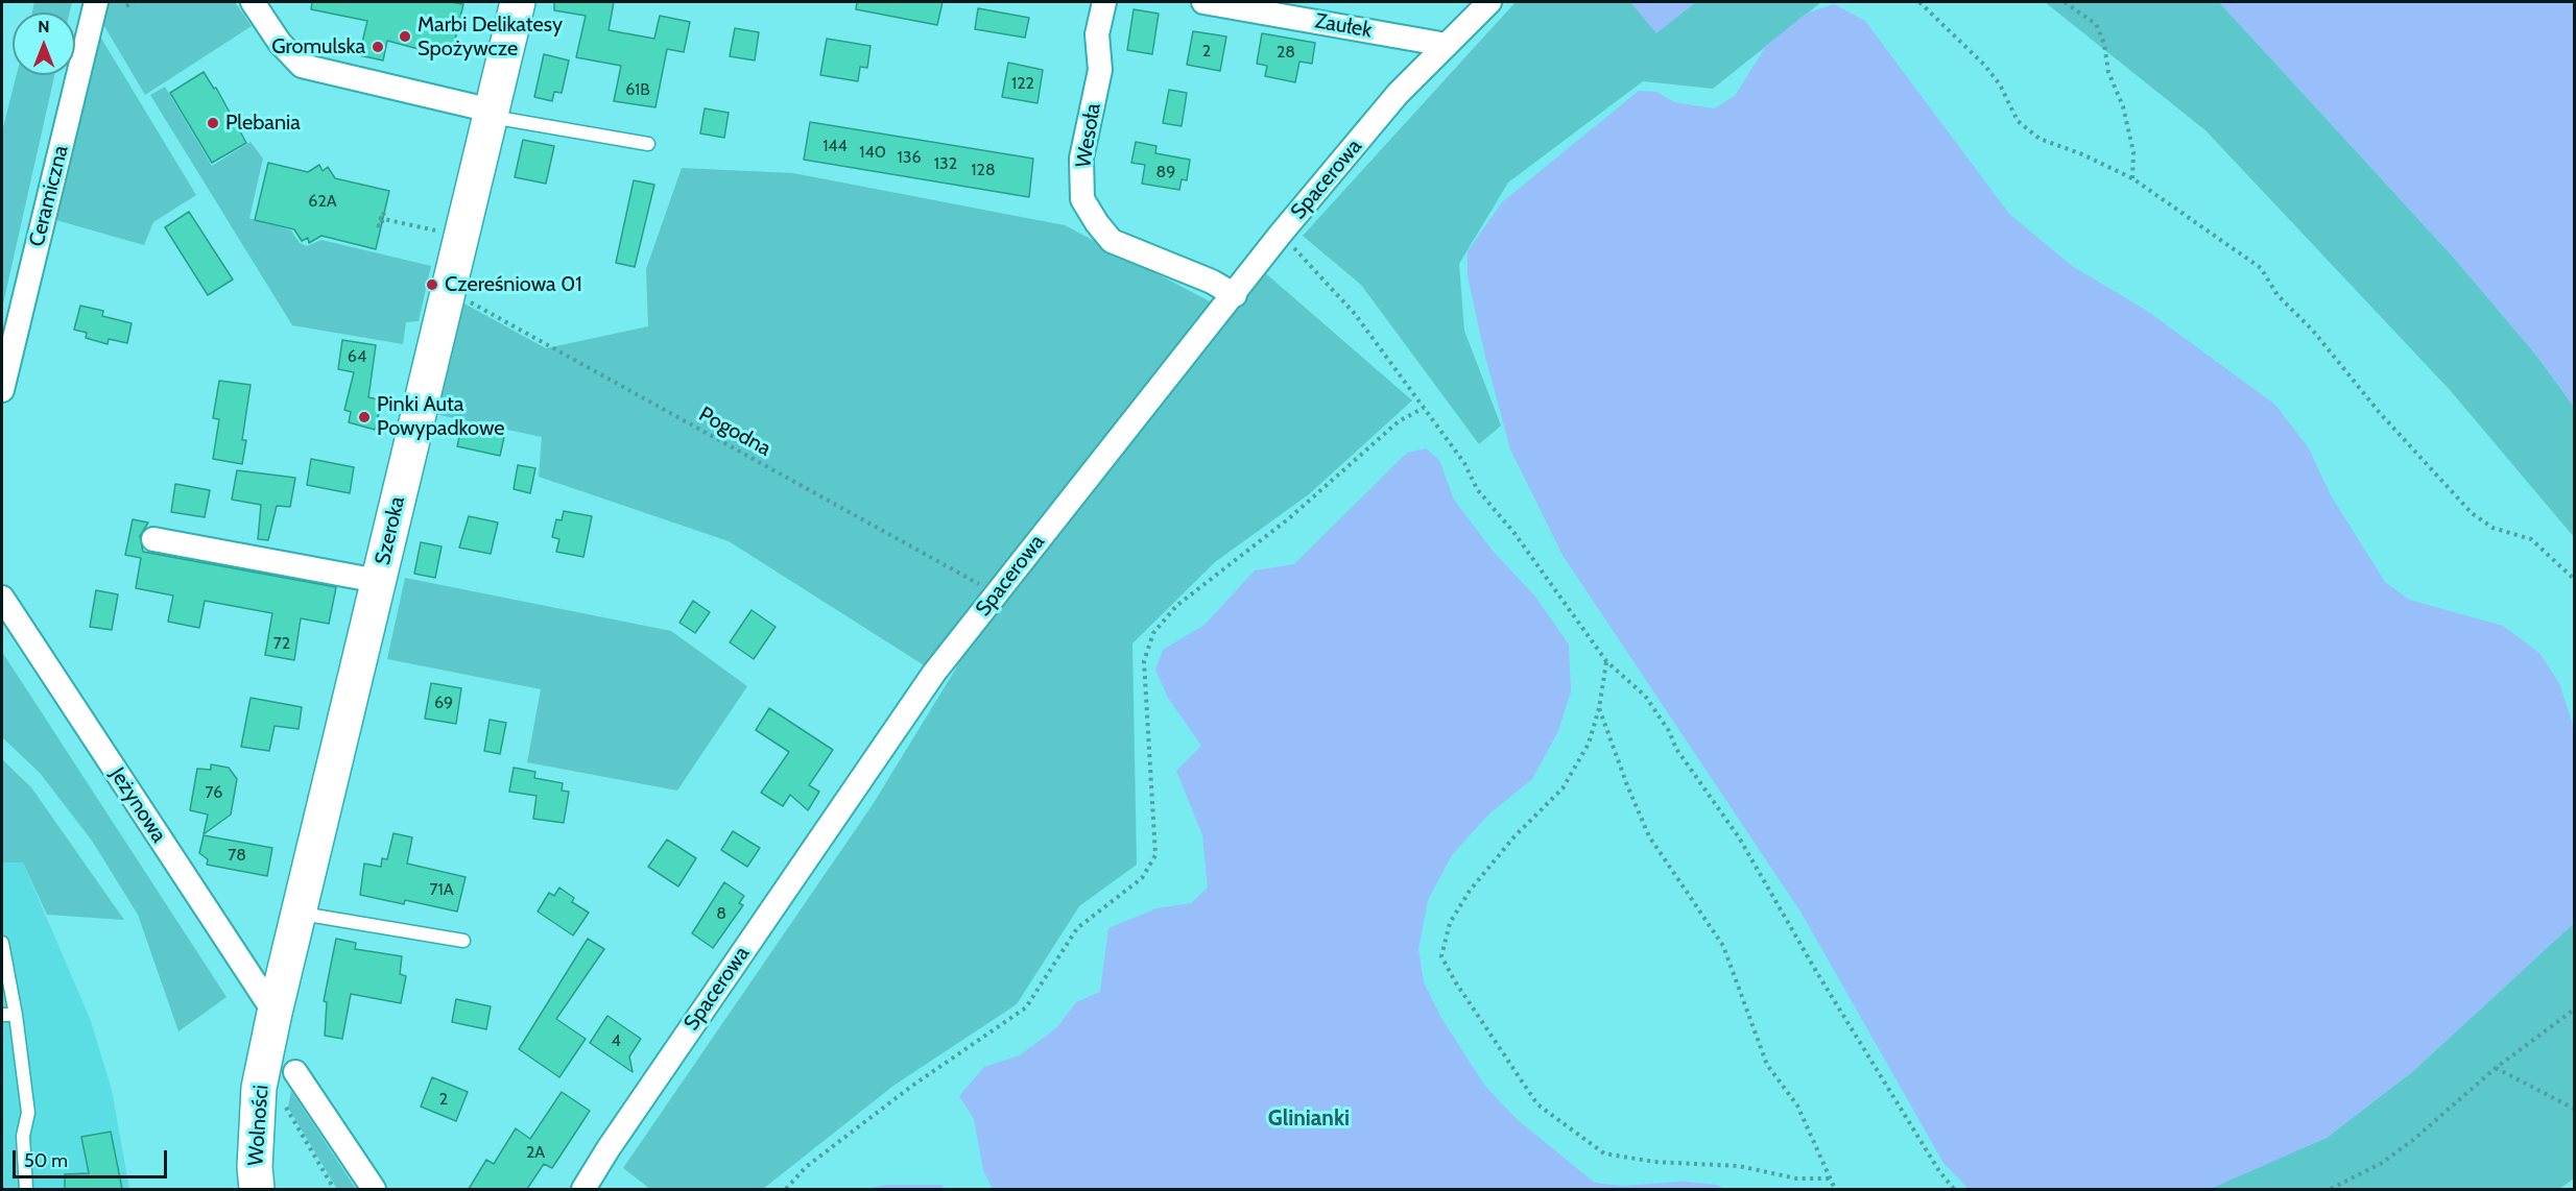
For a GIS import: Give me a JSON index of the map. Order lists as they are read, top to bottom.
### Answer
{
  "streets": {
    "street": [
      "Zaułek",
      "Wesoła",
      "Spacerowa",
      "Ceramiczna",
      "Szeroka",
      "Jeżynowa",
      "Wolności"
    ],
    "path": ["Pogodna"]
  },
  "crossings": [
    ["Zaułek", "Spacerowa"],
    ["Wesoła", "Spacerowa"],
    ["Spacerowa", "Pogodna"],
    ["Szeroka", "Jeżynowa"],
    ["Szeroka", "Wolności"]
  ],
  "districts": ["Glinianki"],
  "places": [
    "Marbi Delikatesy Spożywcze",
    "Gromulska",
    "Plebania",
    "Czereśniowa 01",
    "Pinki Auta Powypadkowe"
  ],
  "house_numbers": [
    "2",
    "28",
    "122",
    "61B",
    "144",
    "140",
    "136",
    "132",
    "128",
    "89",
    "62A",
    "64",
    "72",
    "69",
    "76",
    "78",
    "71A",
    "8",
    "4",
    "2",
    "2A"
  ],
  "scale_bar": "50 m",
  "north": "top"
}
